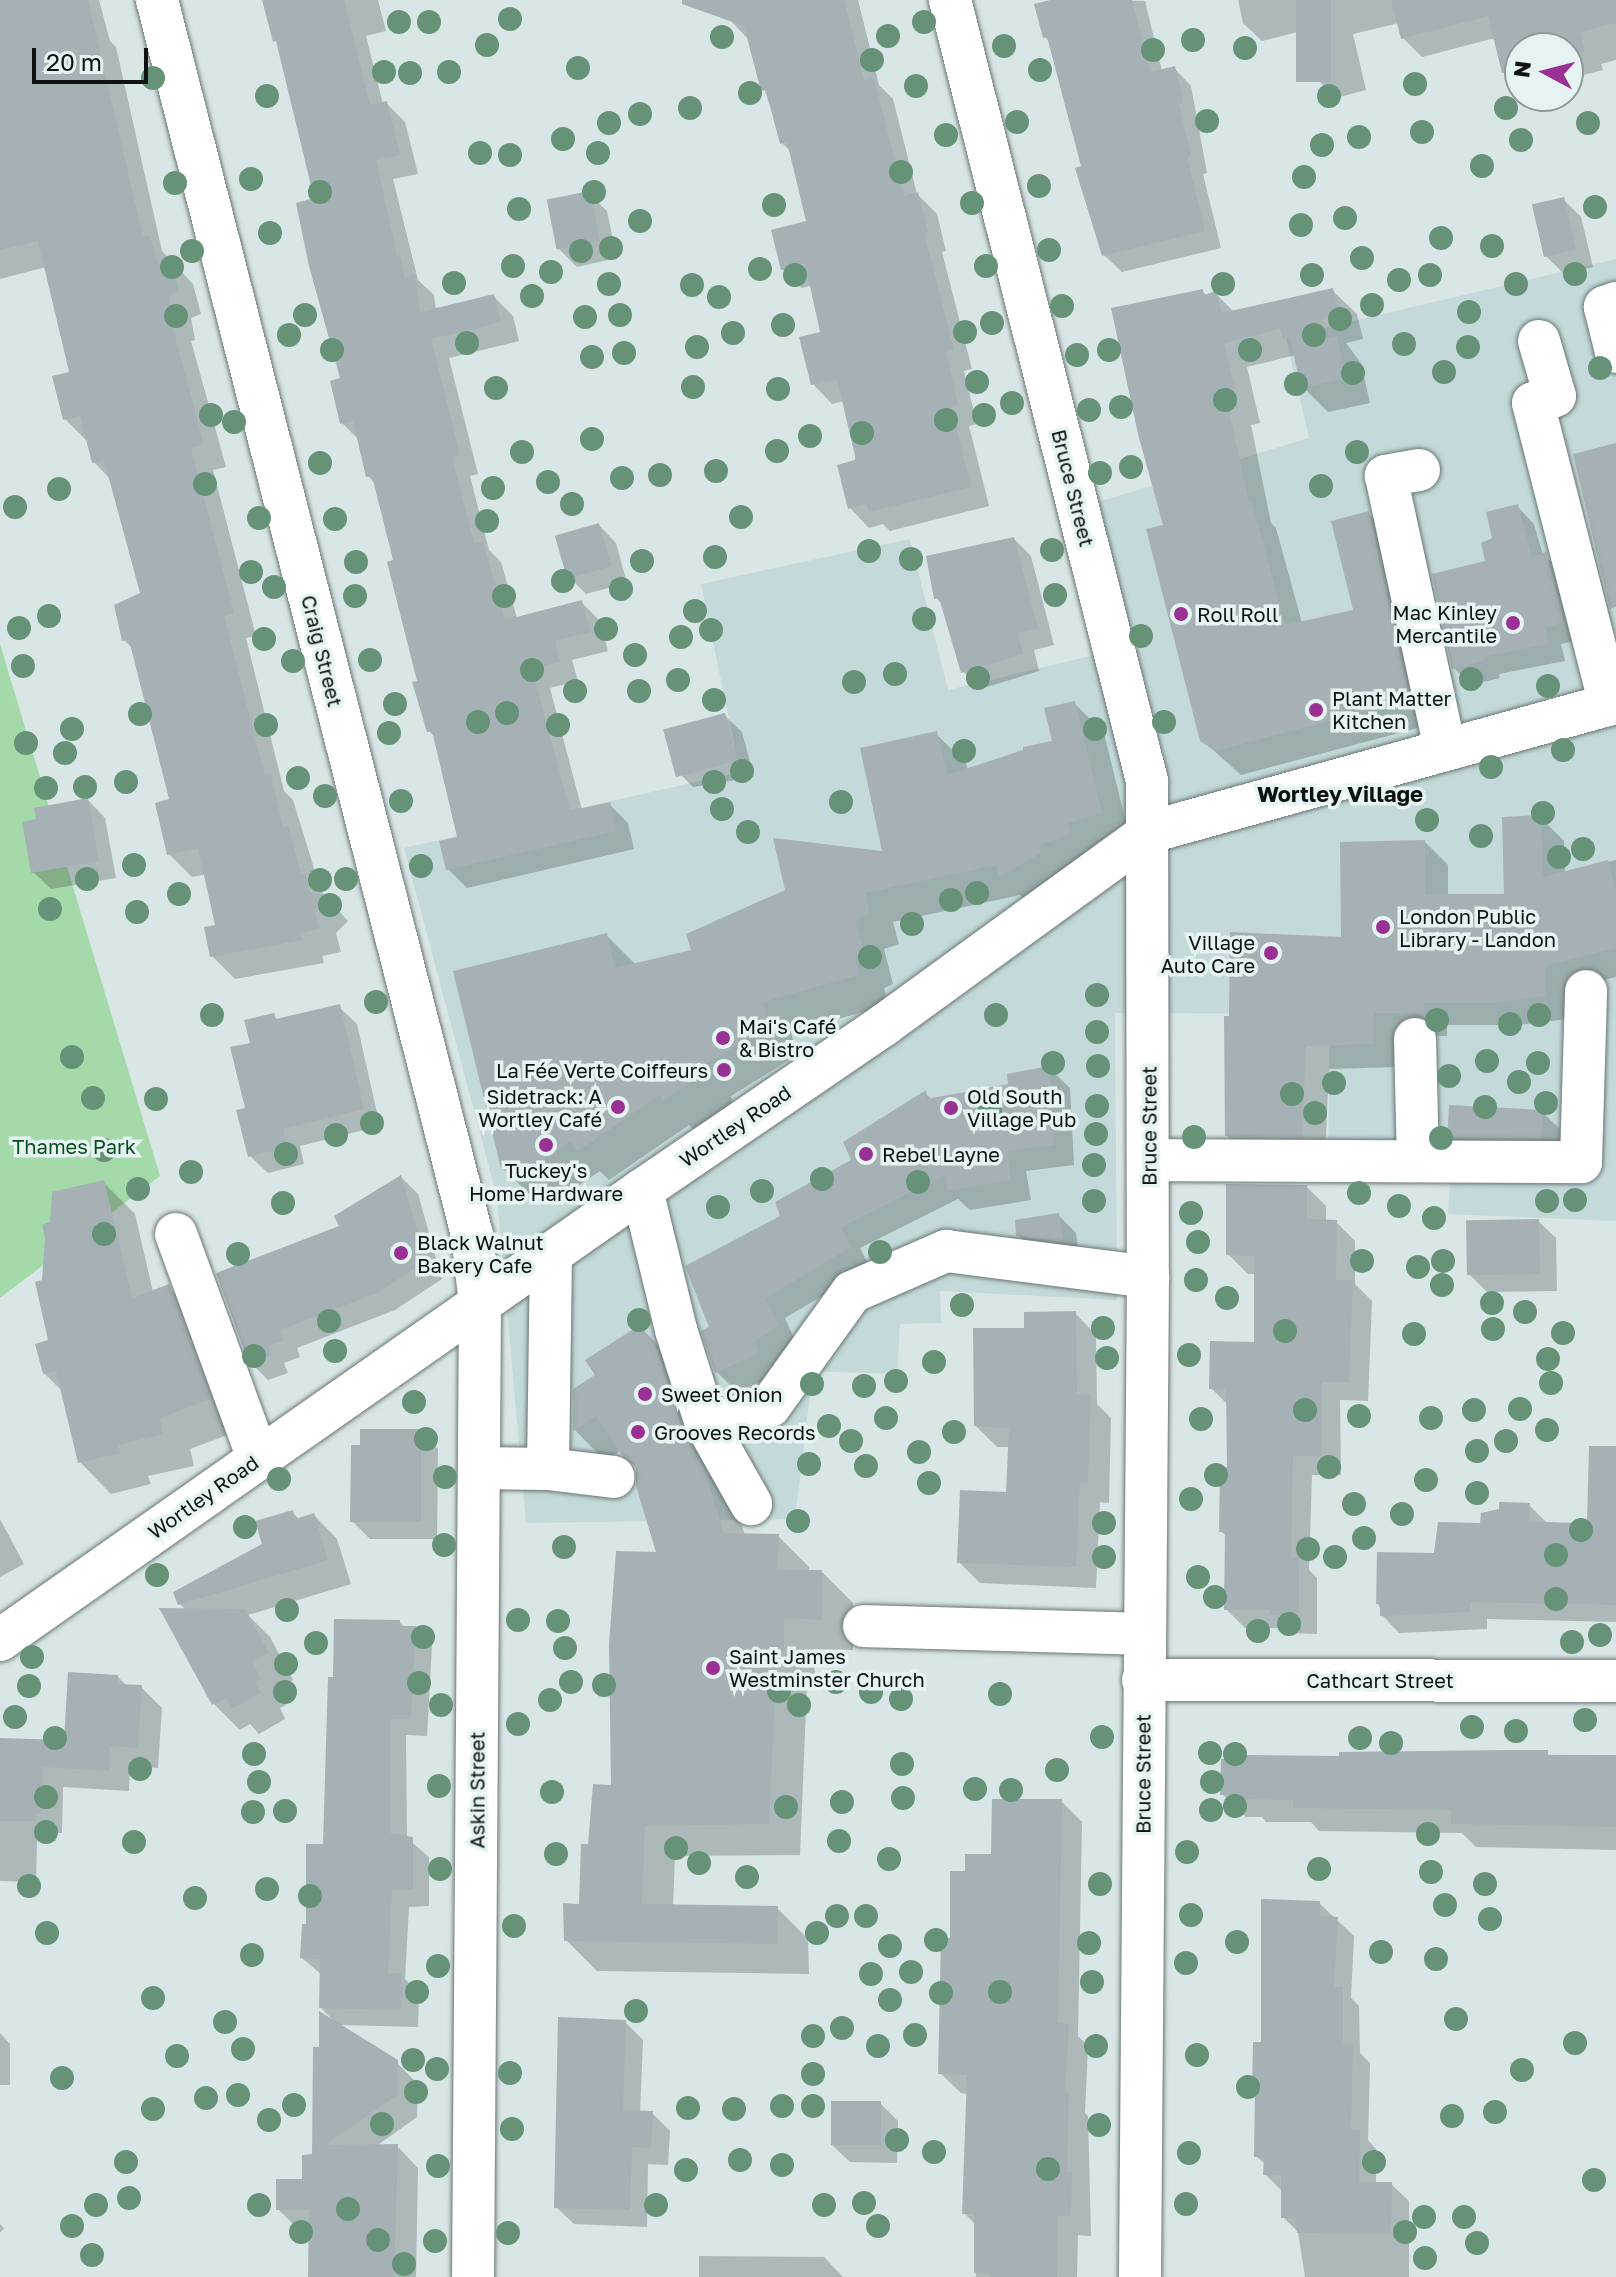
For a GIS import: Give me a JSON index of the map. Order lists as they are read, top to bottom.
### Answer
{
  "streets": {
    "street": [
      "Bruce Street",
      "Craig Street",
      "Wortley Road",
      "Cathcart Street",
      "Askin Street"
    ]
  },
  "crossings": [
    ["Bruce Street", "Wortley Road"],
    ["Bruce Street", "Cathcart Street"],
    ["Craig Street", "Wortley Road"],
    ["Craig Street", "Askin Street"],
    ["Wortley Road", "Askin Street"]
  ],
  "districts": ["Wortley Village"],
  "parks": ["Thames Park"],
  "places": [
    "Roll Roll",
    "Mac Kinley Mercantile",
    "Plant Matter Kitchen",
    "London Public Library - Landon",
    "Village Auto Care",
    "Mai's Café & Bistro",
    "La Fée Verte Coiffeurs",
    "Sidetrack: A Wortley Café",
    "Old South Village Pub",
    "Tuckey's Home Hardware",
    "Rebel Layne",
    "Black Walnut Bakery Cafe",
    "Sweet Onion",
    "Grooves Records",
    "Saint James Westminster Church"
  ],
  "scale_bar": "20 m",
  "north": "left"
}
